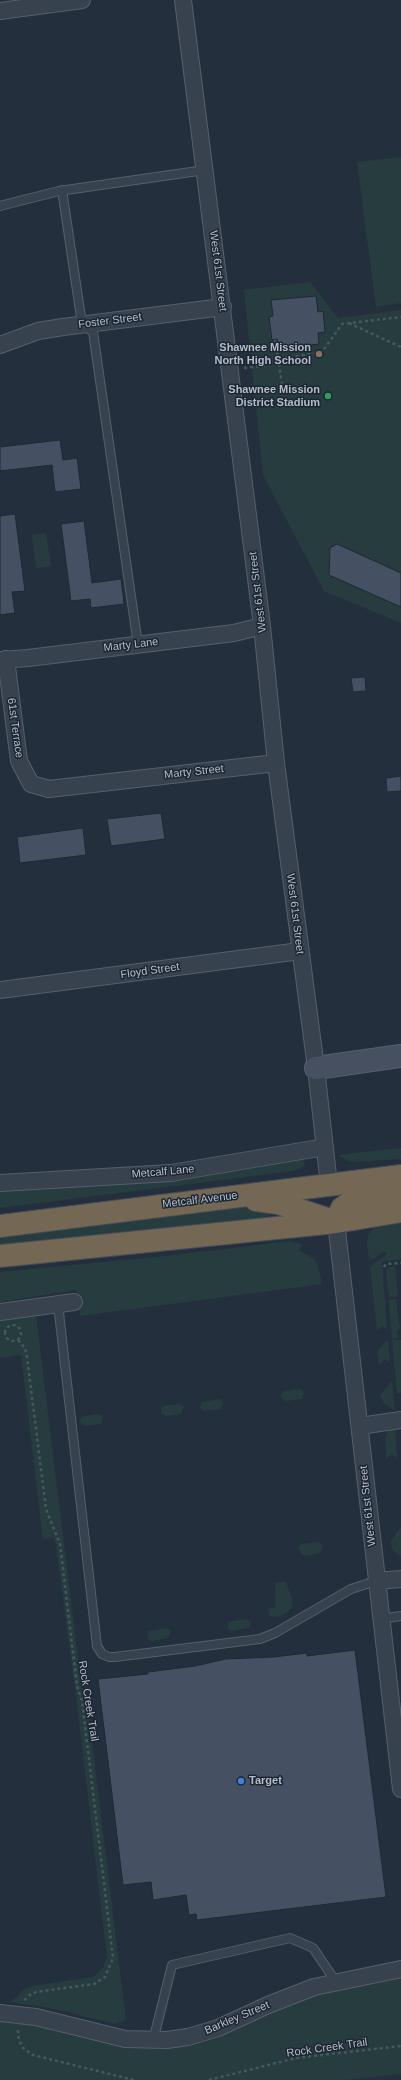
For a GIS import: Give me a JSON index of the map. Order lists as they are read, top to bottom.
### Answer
{
  "streets": {
    "highway": ["Metcalf Avenue"],
    "street": [
      "West 61st Street",
      "Foster Street",
      "Marty Lane",
      "61st Terrace",
      "Marty Street",
      "Floyd Street",
      "Metcalf Lane",
      "Barkley Street"
    ],
    "path": ["Rock Creek Trail"]
  },
  "crossings": [
    ["West 61st Street", "Foster Street"],
    ["West 61st Street", "Marty Lane"],
    ["West 61st Street", "Marty Street"],
    ["West 61st Street", "Floyd Street"],
    ["West 61st Street", "Metcalf Lane"],
    ["West 61st Street", "Metcalf Avenue"],
    ["Marty Lane", "61st Terrace"],
    ["61st Terrace", "Marty Street"]
  ],
  "places": ["Shawnee Mission North High School", "Shawnee Mission District Stadium", "Target"]
}
